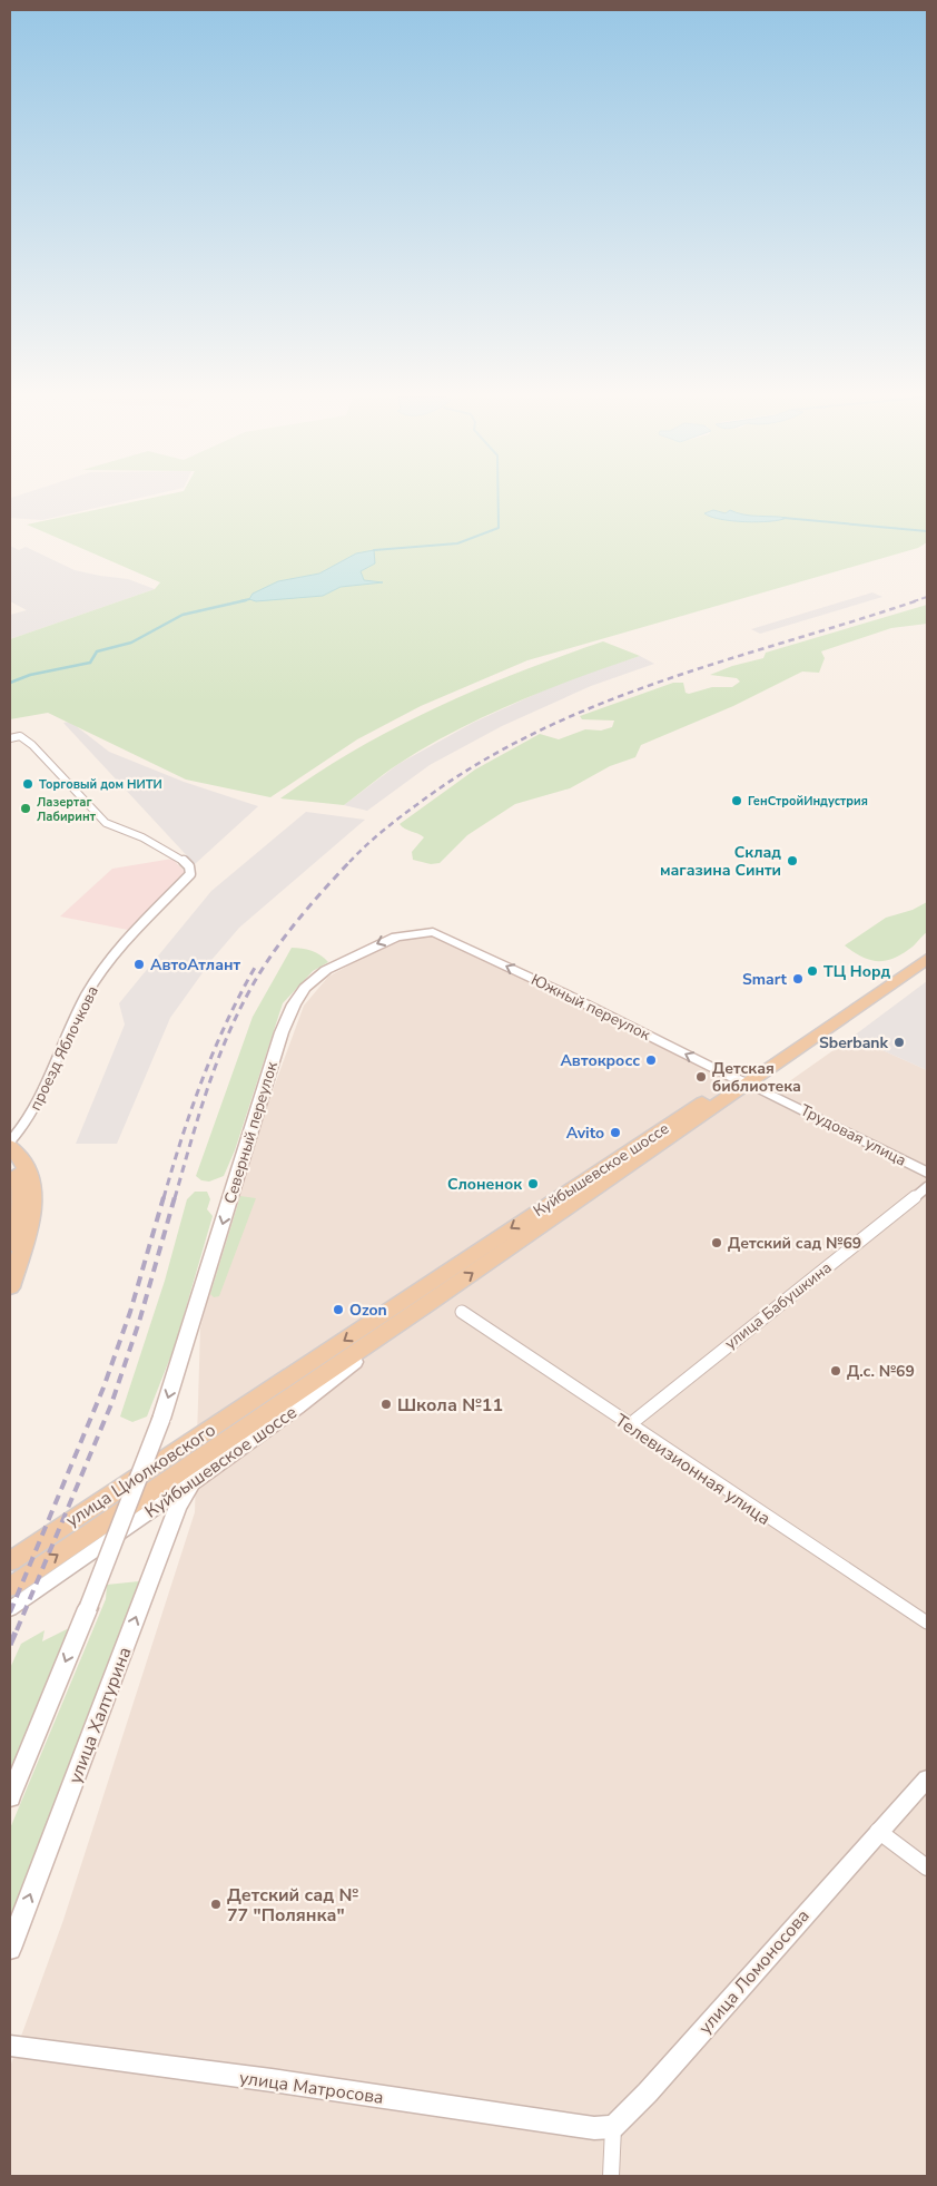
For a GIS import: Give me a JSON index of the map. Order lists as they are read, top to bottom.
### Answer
{
  "streets": {
    "main road": [
      "Южный переулок",
      "Северный переулок",
      "Куйбышевское шоссе",
      "улица Циолковского",
      "улица Халтурина"
    ],
    "street": [
      "проезд Яблочкова",
      "Трудовая улица",
      "улица Бабушкина",
      "Телевизионная улица",
      "улица Ломоносова",
      "улица Матросова"
    ]
  },
  "crossings": [
    ["Южный переулок", "Северный переулок"],
    ["Южный переулок", "Трудовая улица"],
    ["Южный переулок", "Куйбышевское шоссе"],
    ["Трудовая улица", "Куйбышевское шоссе"],
    ["Куйбышевское шоссе", "улица Циолковского"],
    ["Куйбышевское шоссе", "улица Халтурина"],
    ["улица Бабушкина", "Телевизионная улица"],
    ["улица Ломоносова", "улица Матросова"]
  ],
  "one_way": ["Южный переулок", "Северный переулок", "улица Халтурина"],
  "places": [
    "Торговый дом НИТИ",
    "ГенСтройИндустрия",
    "Лазертаг Лабиринт",
    "Склад магазина Синти",
    "АвтоАтлант",
    "ТЦ Норд",
    "Smart",
    "Sberbank",
    "Автокросс",
    "Детская библиотека",
    "Avito",
    "Слоненок",
    "Детский сад №69",
    "Ozon",
    "Д.с. №69",
    "Школа №11",
    "Детский сад № 77 \"Полянка\""
  ]
}
